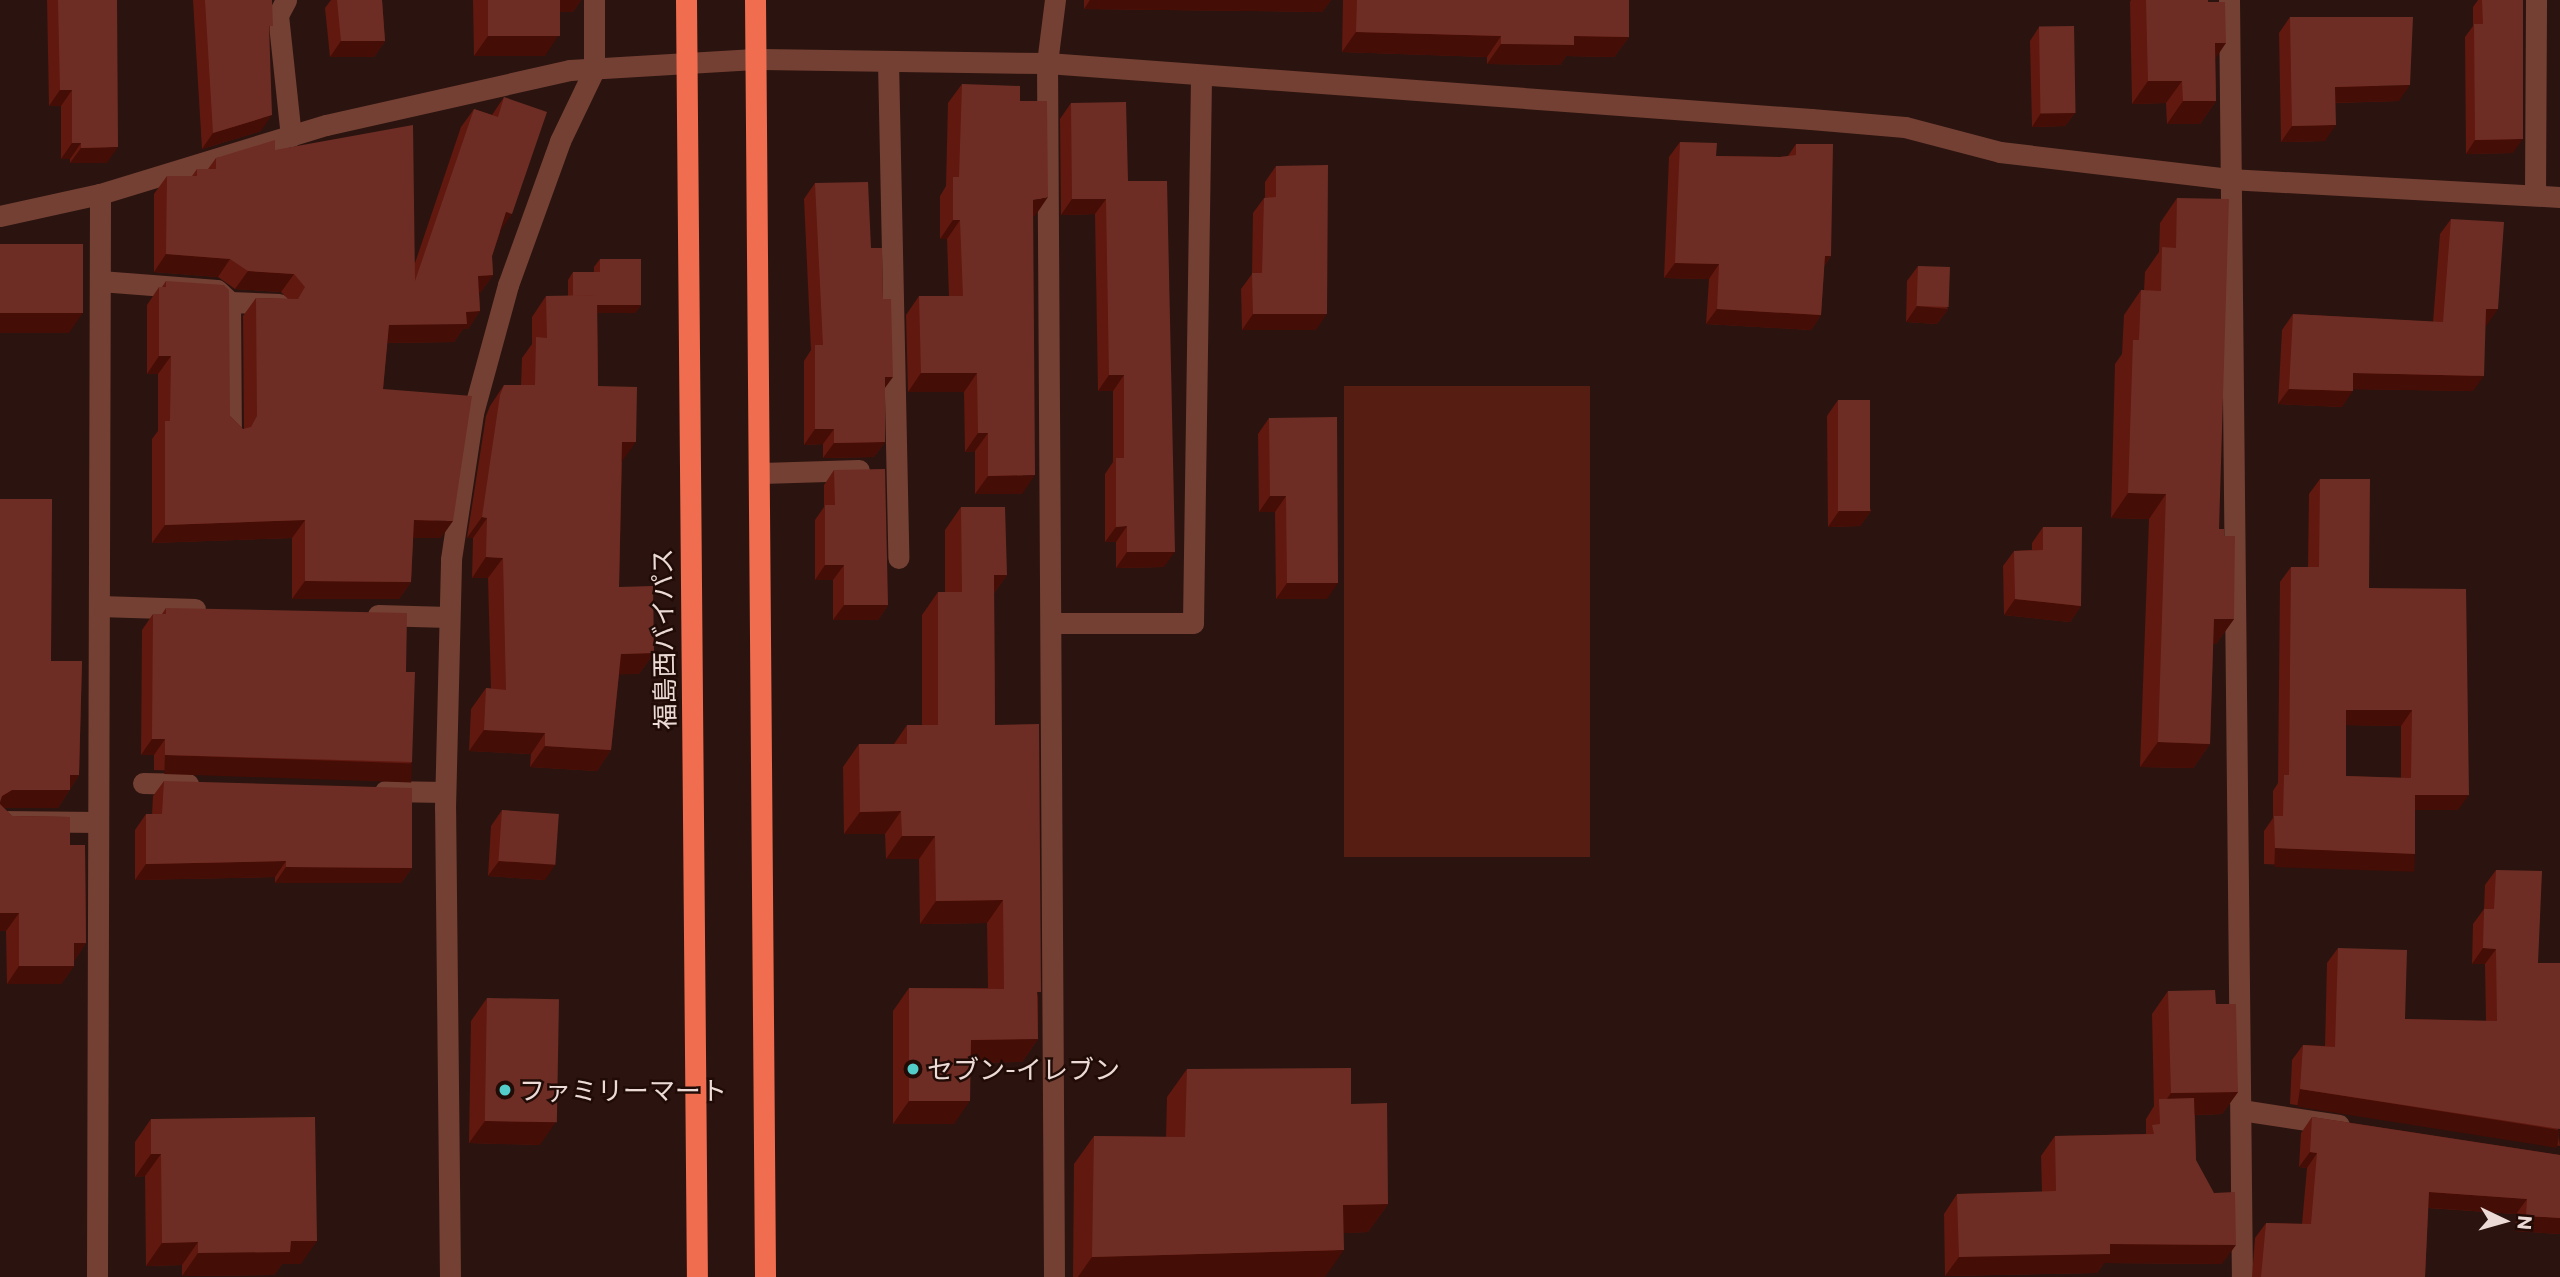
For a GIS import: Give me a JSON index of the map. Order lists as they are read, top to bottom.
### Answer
{
  "streets": {
    "highway": ["福島西バイパス"]
  },
  "places": ["セブン-イレブン", "ファミリーマート"],
  "north": "right"
}
